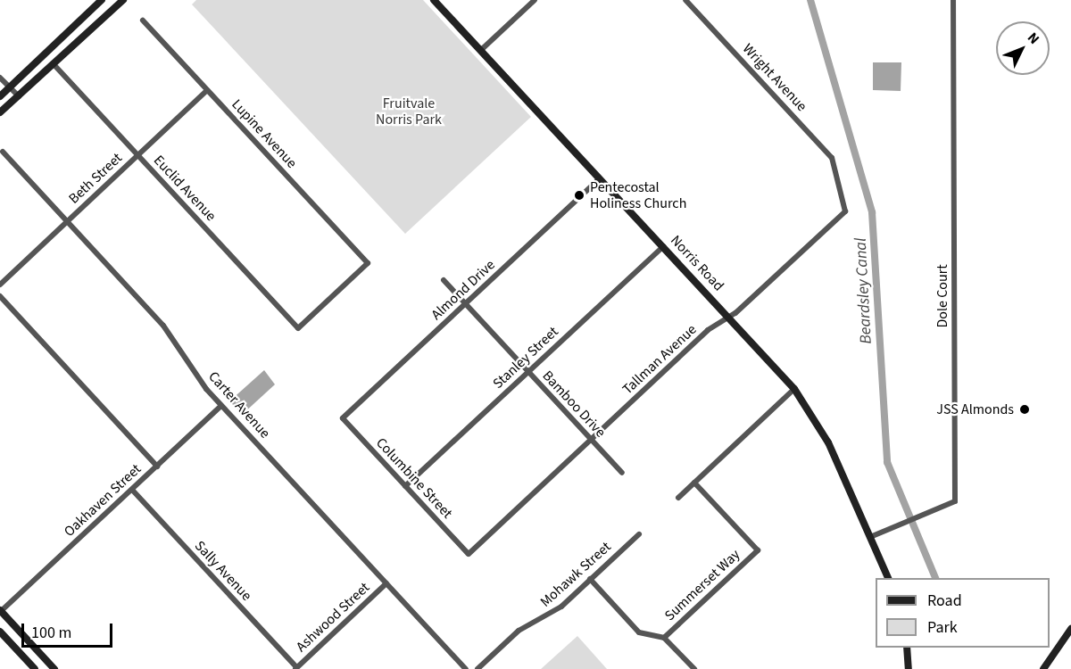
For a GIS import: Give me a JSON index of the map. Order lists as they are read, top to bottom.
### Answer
{
  "streets": {
    "street": [
      "Wright Avenue",
      "Lupine Avenue",
      "Beth Street",
      "Euclid Avenue",
      "Norris Road",
      "Almond Drive",
      "Dole Court",
      "Stanley Street",
      "Tallman Avenue",
      "Bamboo Drive",
      "Carter Avenue",
      "Columbine Street",
      "Oakhaven Street",
      "Sally Avenue",
      "Mohawk Street",
      "Summerset Way",
      "Ashwood Street"
    ]
  },
  "crossings": [
    ["Wright Avenue", "Tallman Avenue"],
    ["Lupine Avenue", "Beth Street"],
    ["Lupine Avenue", "Euclid Avenue"],
    ["Beth Street", "Euclid Avenue"],
    ["Beth Street", "Carter Avenue"],
    ["Norris Road", "Almond Drive"],
    ["Norris Road", "Dole Court"],
    ["Norris Road", "Stanley Street"],
    ["Norris Road", "Tallman Avenue"],
    ["Almond Drive", "Bamboo Drive"],
    ["Almond Drive", "Columbine Street"],
    ["Stanley Street", "Bamboo Drive"],
    ["Stanley Street", "Columbine Street"],
    ["Tallman Avenue", "Bamboo Drive"],
    ["Tallman Avenue", "Columbine Street"],
    ["Carter Avenue", "Oakhaven Street"],
    ["Carter Avenue", "Ashwood Street"],
    ["Oakhaven Street", "Sally Avenue"],
    ["Sally Avenue", "Ashwood Street"]
  ],
  "water": ["Beardsley Canal"],
  "parks": ["Fruitvale Norris Park"],
  "places": ["Pentecostal Holiness Church", "JSS Almonds"],
  "legend": ["Road", "Park"],
  "scale_bar": "100 m",
  "north": "top right"
}
